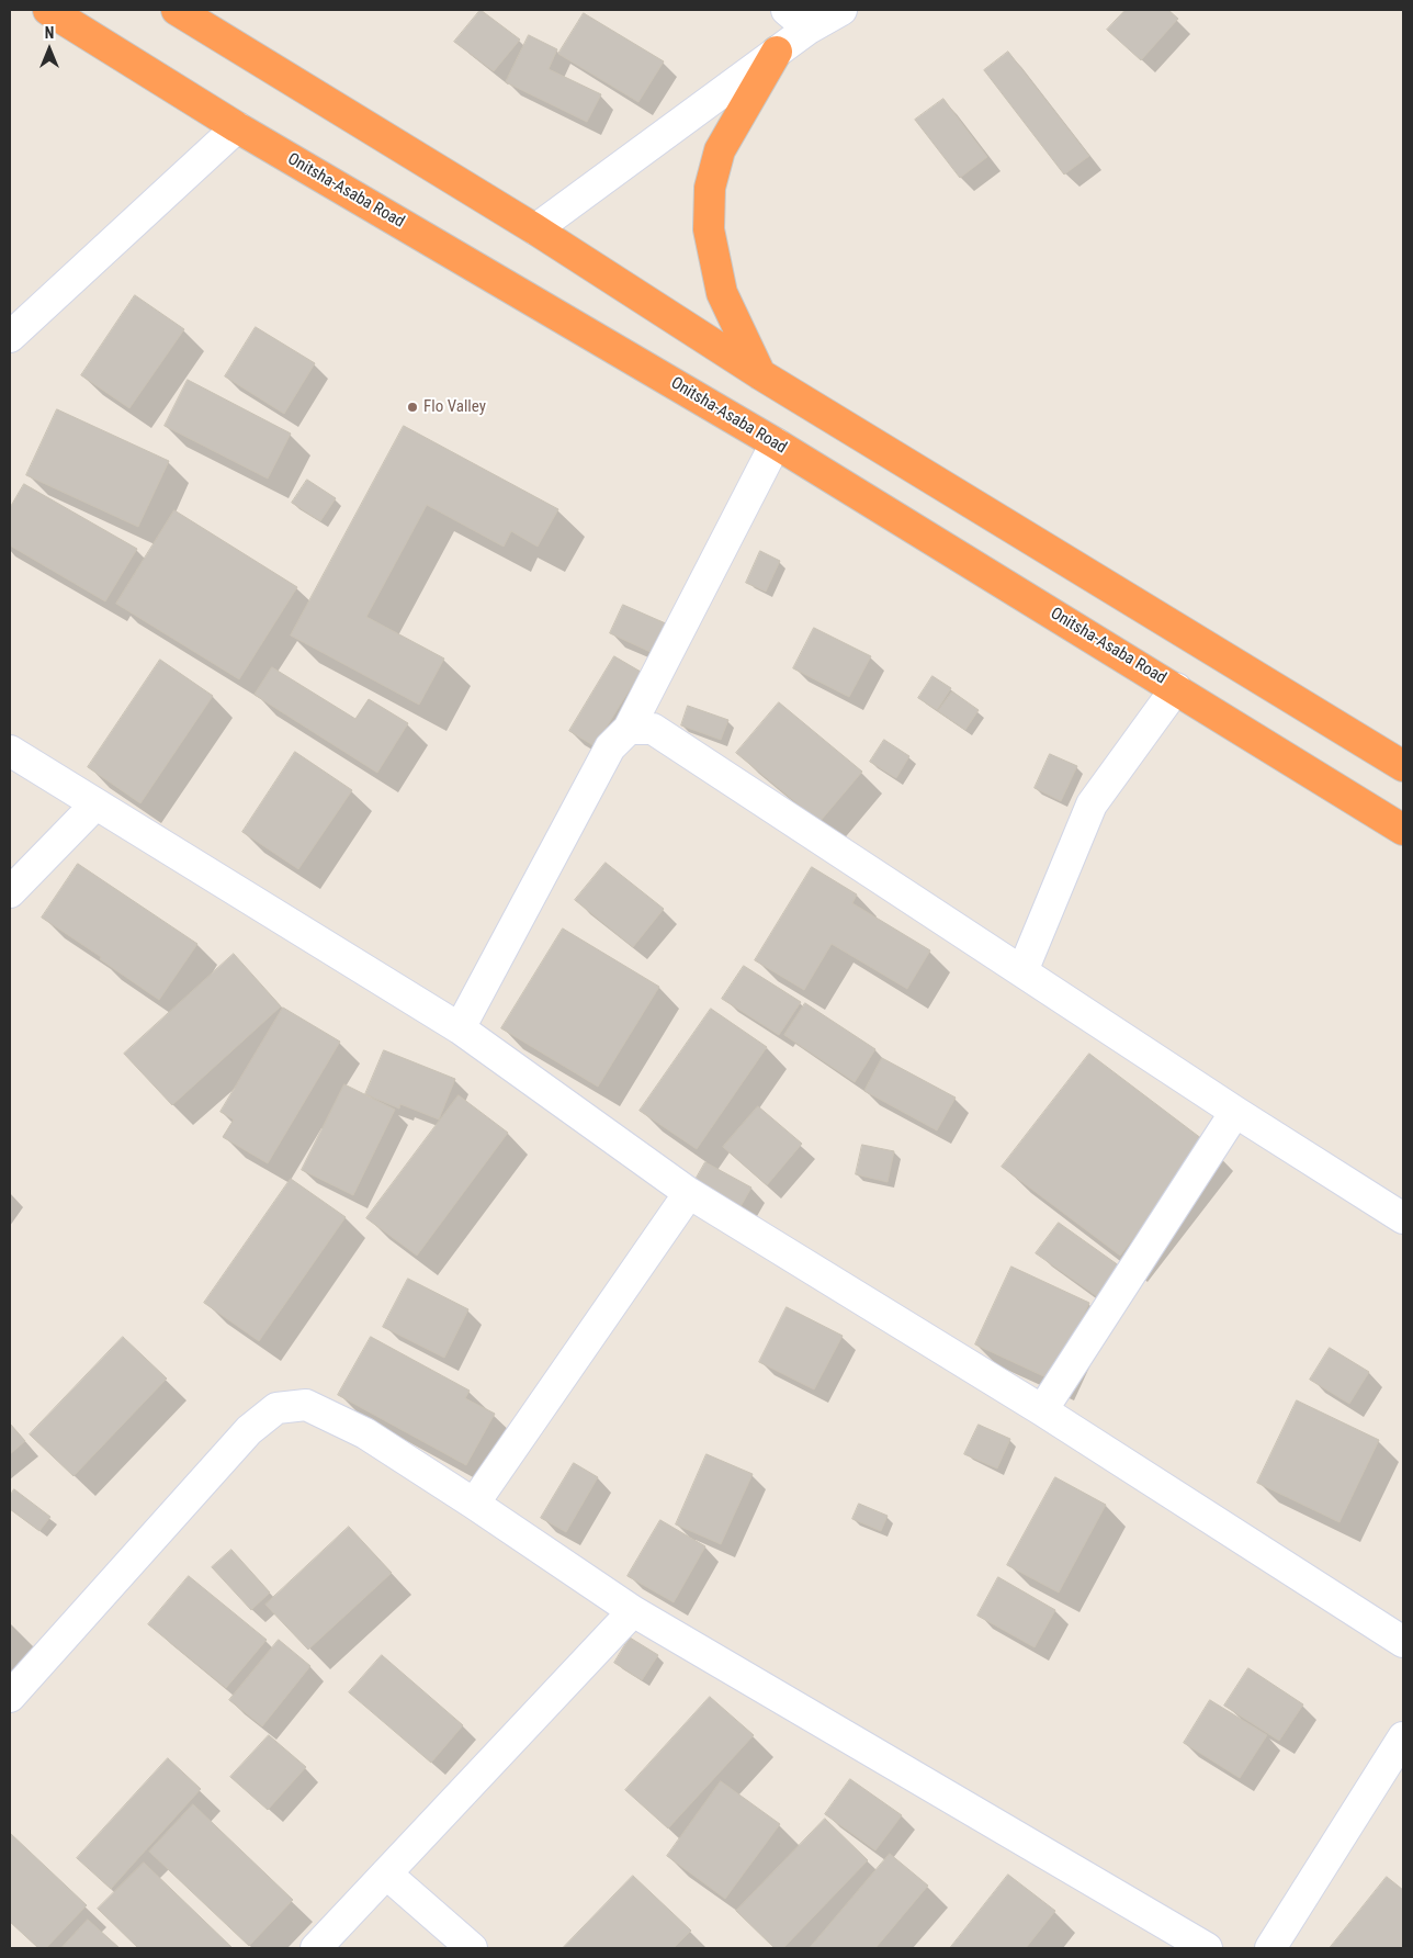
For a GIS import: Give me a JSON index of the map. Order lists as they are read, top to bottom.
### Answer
{
  "streets": {
    "highway": ["Onitsha-Asaba Road"]
  },
  "places": ["Flo Valley"],
  "north": "top"
}
